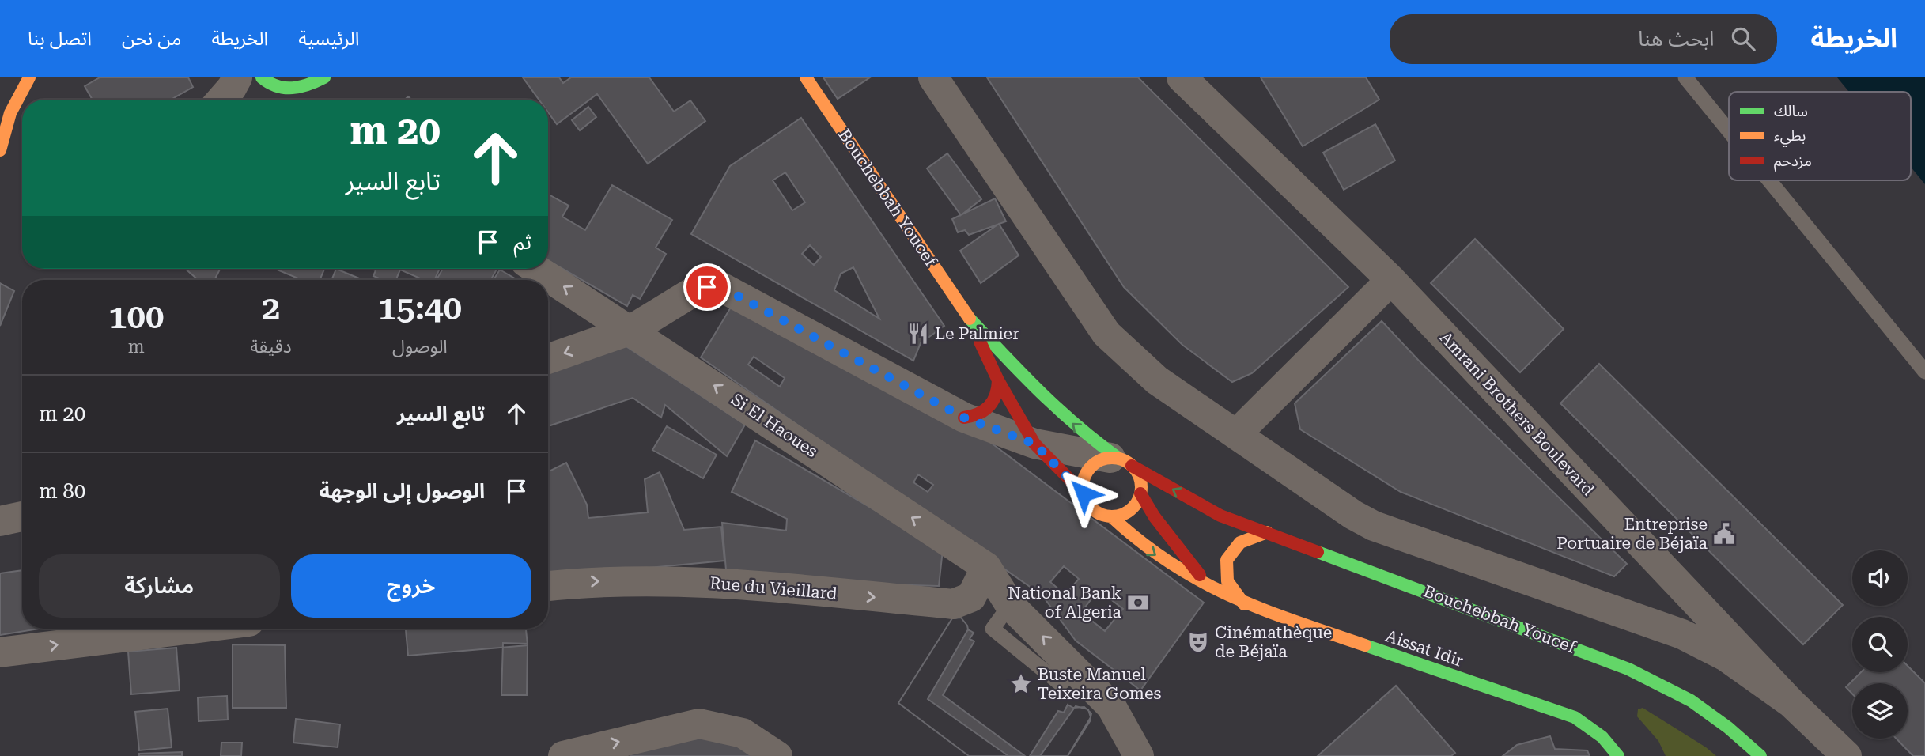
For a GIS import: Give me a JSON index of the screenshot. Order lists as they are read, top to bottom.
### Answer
{
  "streets": {
    "main road": ["Bouchebbah Youcef", "Aissat Idir"],
    "street": ["Amrani Brothers Boulevard", "Si El Haoues", "Rue du Vieillard"]
  },
  "crossings": [
    ["Bouchebbah Youcef", "Aissat Idir"],
    ["Si El Haoues", "Rue du Vieillard"]
  ],
  "one_way": ["Si El Haoues"],
  "places": {
    "restaurant": ["Le Palmier"],
    "public building": ["Entreprise Portuaire de Béjaïa"],
    "bank": ["National Bank of Algeria"],
    "theatre": ["Cinémathèque de Béjaïa"],
    "place": ["Buste Manuel Teixeira Gomes"]
  },
  "legend": ["سالك", "بطيء", "مزدحم"],
  "page": {
    "header": "الخريطة",
    "search": "ابحث هنا",
    "nav": [
      "الرئيسية",
      "الخريطة",
      "من نحن",
      "اتصل بنا"
    ],
    "turn": ["20 m", "تابع السير"],
    "then": "ثم",
    "eta": [
      "15:40",
      "الوصول",
      "2",
      "دقيقة",
      "100",
      "m"
    ],
    "list": [
      {
        "name": "تابع السير",
        "value": "20 m"
      },
      {
        "name": "الوصول إلى الوجهة",
        "value": "80 m"
      }
    ],
    "buttons": ["خروج", "مشاركة"]
  }
}
